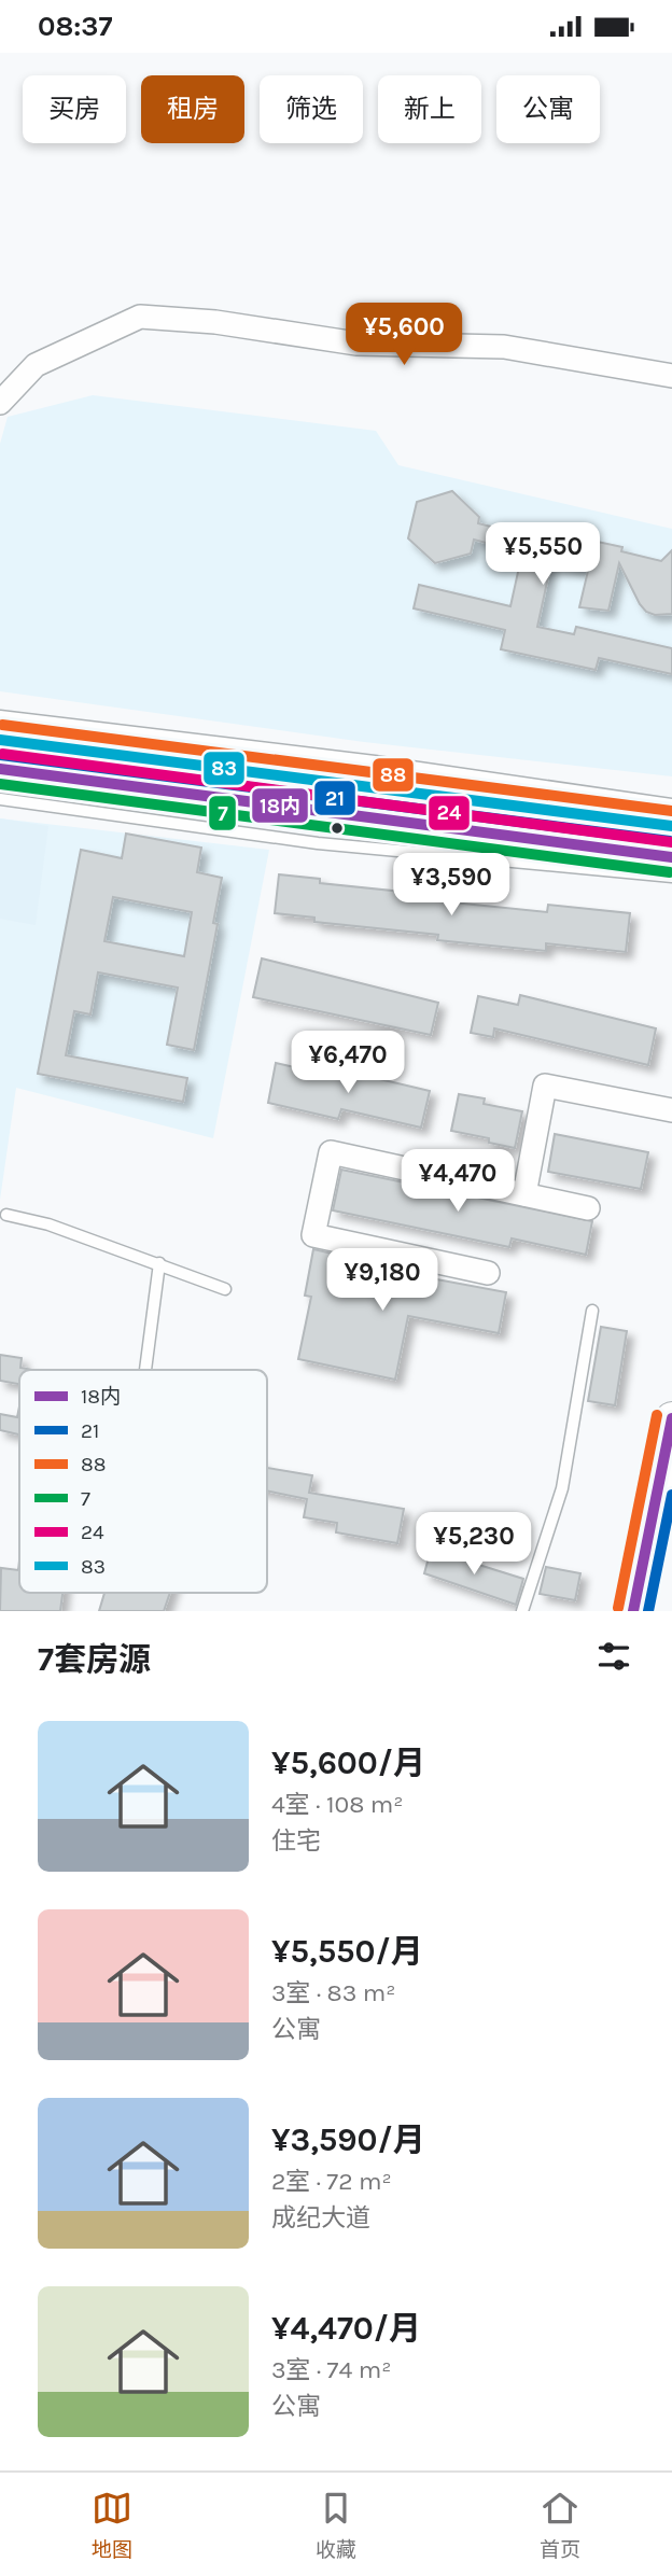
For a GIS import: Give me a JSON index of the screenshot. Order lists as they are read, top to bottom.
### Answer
{
  "lines": [
    "transit line 88",
    "transit line 83",
    "transit line 24",
    "transit line 21",
    "transit line 18内",
    "transit line 7"
  ],
  "legend": [
    "18内",
    "21",
    "88",
    "7",
    "24",
    "83"
  ],
  "page": {
    "status": "08:37",
    "chip": [
      "买房",
      "租房",
      "筛选",
      "新上",
      "公寓"
    ],
    "price": [
      "¥5,600",
      "¥5,550",
      "¥3,590",
      "¥6,470",
      "¥4,470",
      "¥9,180",
      "¥5,230"
    ],
    "heading": "7套房源",
    "list": [
      {
        "name": "¥5,600/月",
        "note": "4室 · 108 m² · 住宅"
      },
      {
        "name": "¥5,550/月",
        "note": "3室 · 83 m² · 公寓"
      },
      {
        "name": "¥3,590/月",
        "note": "2室 · 72 m² · 成纪大道"
      },
      {
        "name": "¥4,470/月",
        "note": "3室 · 74 m² · 公寓"
      }
    ],
    "tabs": ["地图", "收藏", "首页"]
  }
}
